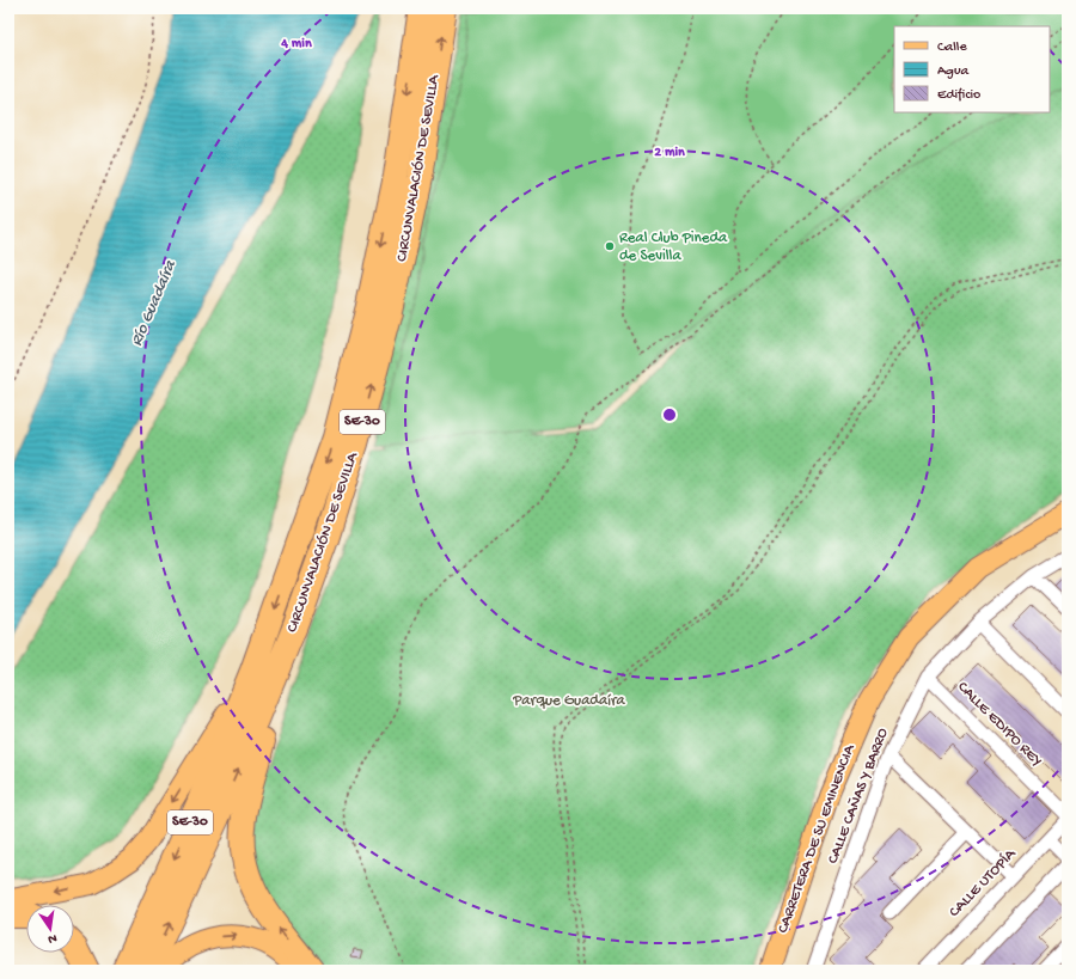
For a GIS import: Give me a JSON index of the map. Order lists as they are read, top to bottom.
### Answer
{
  "streets": {
    "highway": ["CIRCUNVALACIÓN DE SEVILLA", "SE-30"],
    "main road": ["CARRETERA DE SU EMINENCIA"],
    "street": ["CALLE EDIPO REY", "CALLE CAÑAS Y BARRO", "CALLE UTOPÍA"]
  },
  "crossings": [
    ["CALLE EDIPO REY", "CALLE CAÑAS Y BARRO"],
    ["CALLE EDIPO REY", "CALLE UTOPÍA"]
  ],
  "water": ["Río Guadaíra"],
  "parks": ["Parque Guadaíra"],
  "places": ["Real Club Pineda de Sevilla"],
  "legend": ["Calle", "Agua", "Edificio"],
  "north": "bottom",
  "rings": ["4 min", "2 min"]
}
